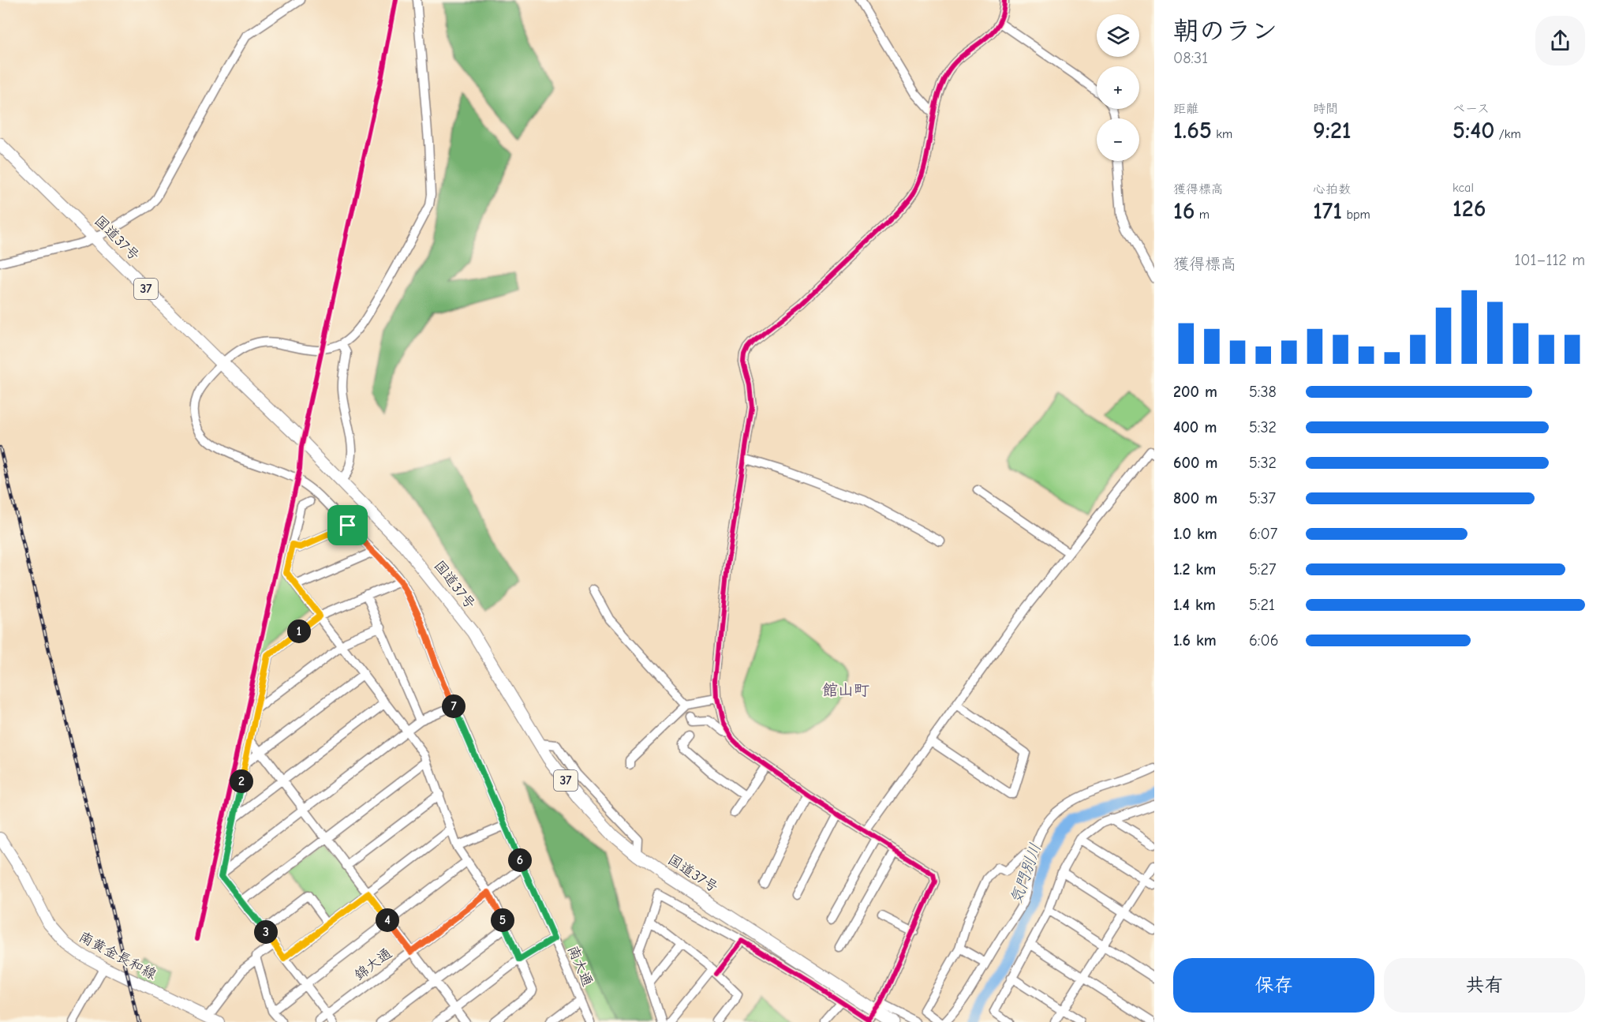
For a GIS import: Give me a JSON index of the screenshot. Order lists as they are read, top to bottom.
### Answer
{
  "streets": {
    "highway": ["国道37号", "37"],
    "main road": ["南黄金長和線"],
    "street": ["錦大通", "南大通"]
  },
  "crossings": [
    ["国道37号", "南大通"],
    ["錦大通", "南大通"]
  ],
  "districts": ["館山町"],
  "water": ["気門別川"],
  "page": {
    "heading": ["朝のラン", "08:31"],
    "map_buttons": ["+", "−"],
    "stats": [
      ["距離", "1.65 km"],
      ["時間", "9:21"],
      ["ペース", "5:40 /km"],
      ["獲得標高", "16 m"],
      ["心拍数", "171 bpm"],
      ["kcal", "126"]
    ],
    "chart": ["獲得標高", "101–112 m"],
    "list": [
      {
        "name": "200 m",
        "note": "5:38"
      },
      {
        "name": "400 m",
        "note": "5:32"
      },
      {
        "name": "600 m",
        "note": "5:32"
      },
      {
        "name": "800 m",
        "note": "5:37"
      },
      {
        "name": "1.0 km",
        "note": "6:07"
      },
      {
        "name": "1.2 km",
        "note": "5:27"
      },
      {
        "name": "1.4 km",
        "note": "5:21"
      },
      {
        "name": "1.6 km",
        "note": "6:06"
      }
    ],
    "pins": [
      "1",
      "7",
      "2",
      "6",
      "4",
      "5",
      "3"
    ],
    "buttons": ["保存", "共有"]
  }
}
